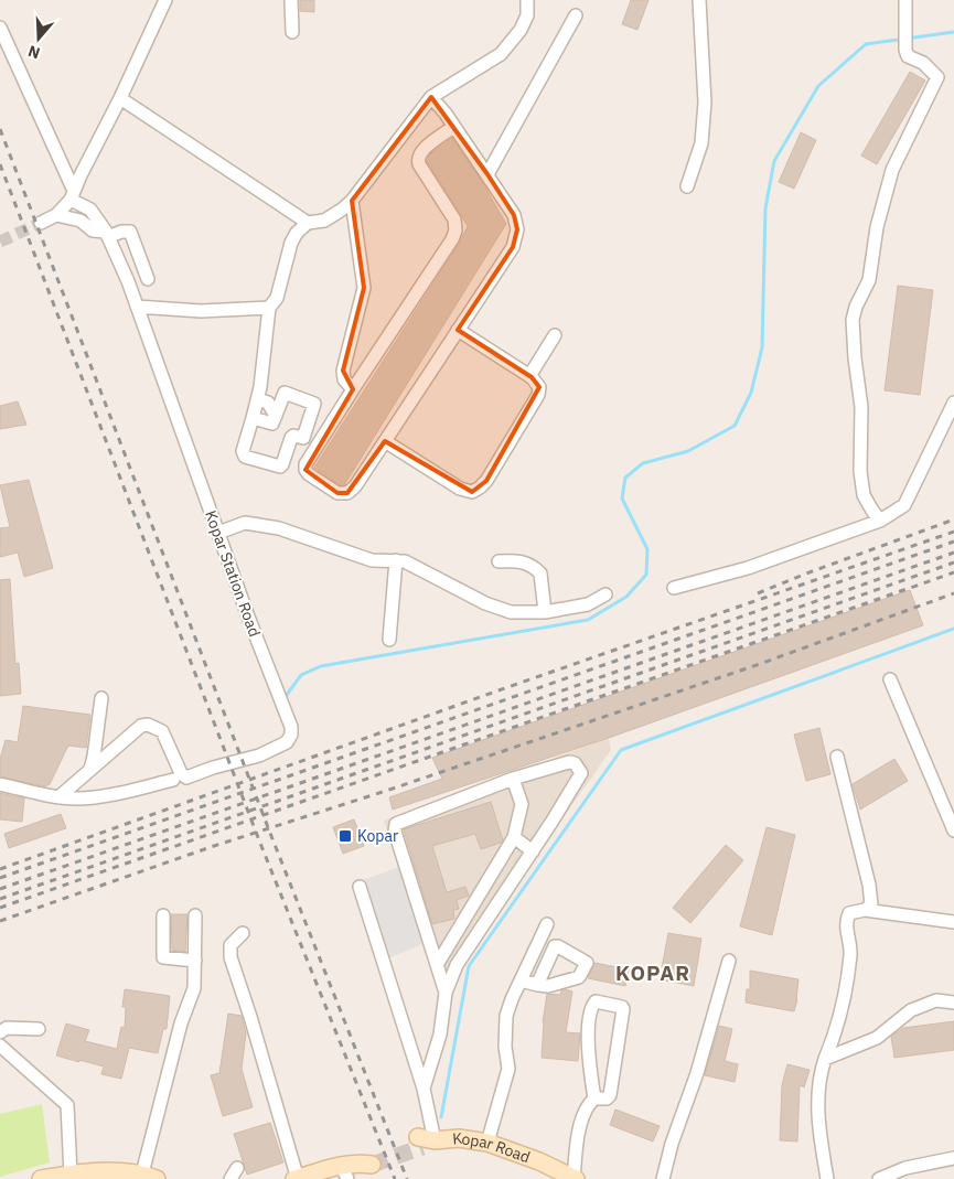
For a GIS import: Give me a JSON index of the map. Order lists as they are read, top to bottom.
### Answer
{
  "streets": {
    "street": ["Kopar Station Road", "Kopar Road"]
  },
  "districts": ["KOPAR"],
  "places": {
    "transit": ["Kopar"]
  },
  "north": "bottom"
}
